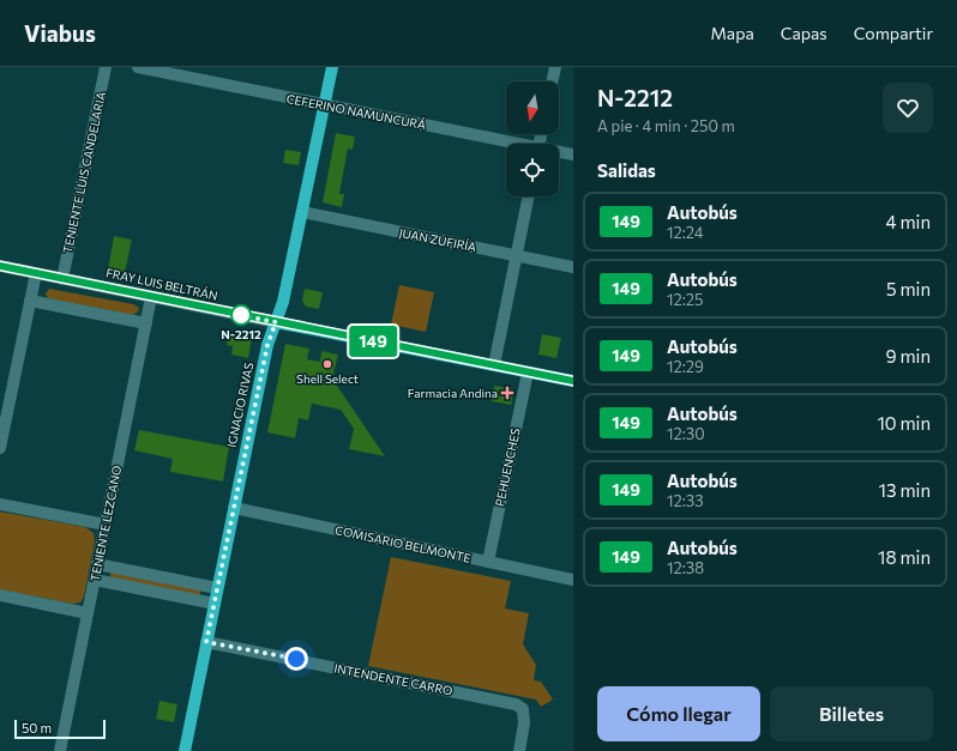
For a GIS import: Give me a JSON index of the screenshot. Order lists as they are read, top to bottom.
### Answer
{
  "streets": {
    "main road": ["FRAY LUIS BELTRÁN", "IGNACIO RIVAS"],
    "street": [
      "CEFERINO NAMUNCURÁ",
      "TENIENTE LUIS CANDELARIA",
      "JUAN ZUFIRÍA",
      "PEHUENCHES",
      "TENIENTE LEZCANO",
      "COMISARIO BELMONTE",
      "INTENDENTE CARRO"
    ]
  },
  "crossings": [
    ["CEFERINO NAMUNCURÁ", "IGNACIO RIVAS"],
    ["TENIENTE LUIS CANDELARIA", "FRAY LUIS BELTRÁN"],
    ["JUAN ZUFIRÍA", "IGNACIO RIVAS"],
    ["FRAY LUIS BELTRÁN", "IGNACIO RIVAS"],
    ["FRAY LUIS BELTRÁN", "PEHUENCHES"],
    ["FRAY LUIS BELTRÁN", "TENIENTE LEZCANO"],
    ["IGNACIO RIVAS", "COMISARIO BELMONTE"],
    ["IGNACIO RIVAS", "INTENDENTE CARRO"],
    ["PEHUENCHES", "COMISARIO BELMONTE"]
  ],
  "places": {
    "other": ["N-2212", "Shell Select"],
    "health": ["Farmacia Andina"]
  },
  "lines": ["bus line 149"],
  "scale_bar": "50 m",
  "north": "bottom",
  "page": {
    "header": "Viabus",
    "nav": ["Mapa", "Capas", "Compartir"],
    "on_map": "149",
    "heading": [
      ["N-2212", "A pie · 4 min · 250 m"],
      "Salidas"
    ],
    "list": [
      {
        "mark": "149",
        "name": "Autobús",
        "note": "12:24",
        "value": "4 min"
      },
      {
        "mark": "149",
        "name": "Autobús",
        "note": "12:25",
        "value": "5 min"
      },
      {
        "mark": "149",
        "name": "Autobús",
        "note": "12:29",
        "value": "9 min"
      },
      {
        "mark": "149",
        "name": "Autobús",
        "note": "12:30",
        "value": "10 min"
      },
      {
        "mark": "149",
        "name": "Autobús",
        "note": "12:33",
        "value": "13 min"
      },
      {
        "mark": "149",
        "name": "Autobús",
        "note": "12:38",
        "value": "18 min"
      }
    ],
    "buttons": ["Cómo llegar", "Billetes"],
    "scale": "50 m"
  }
}
